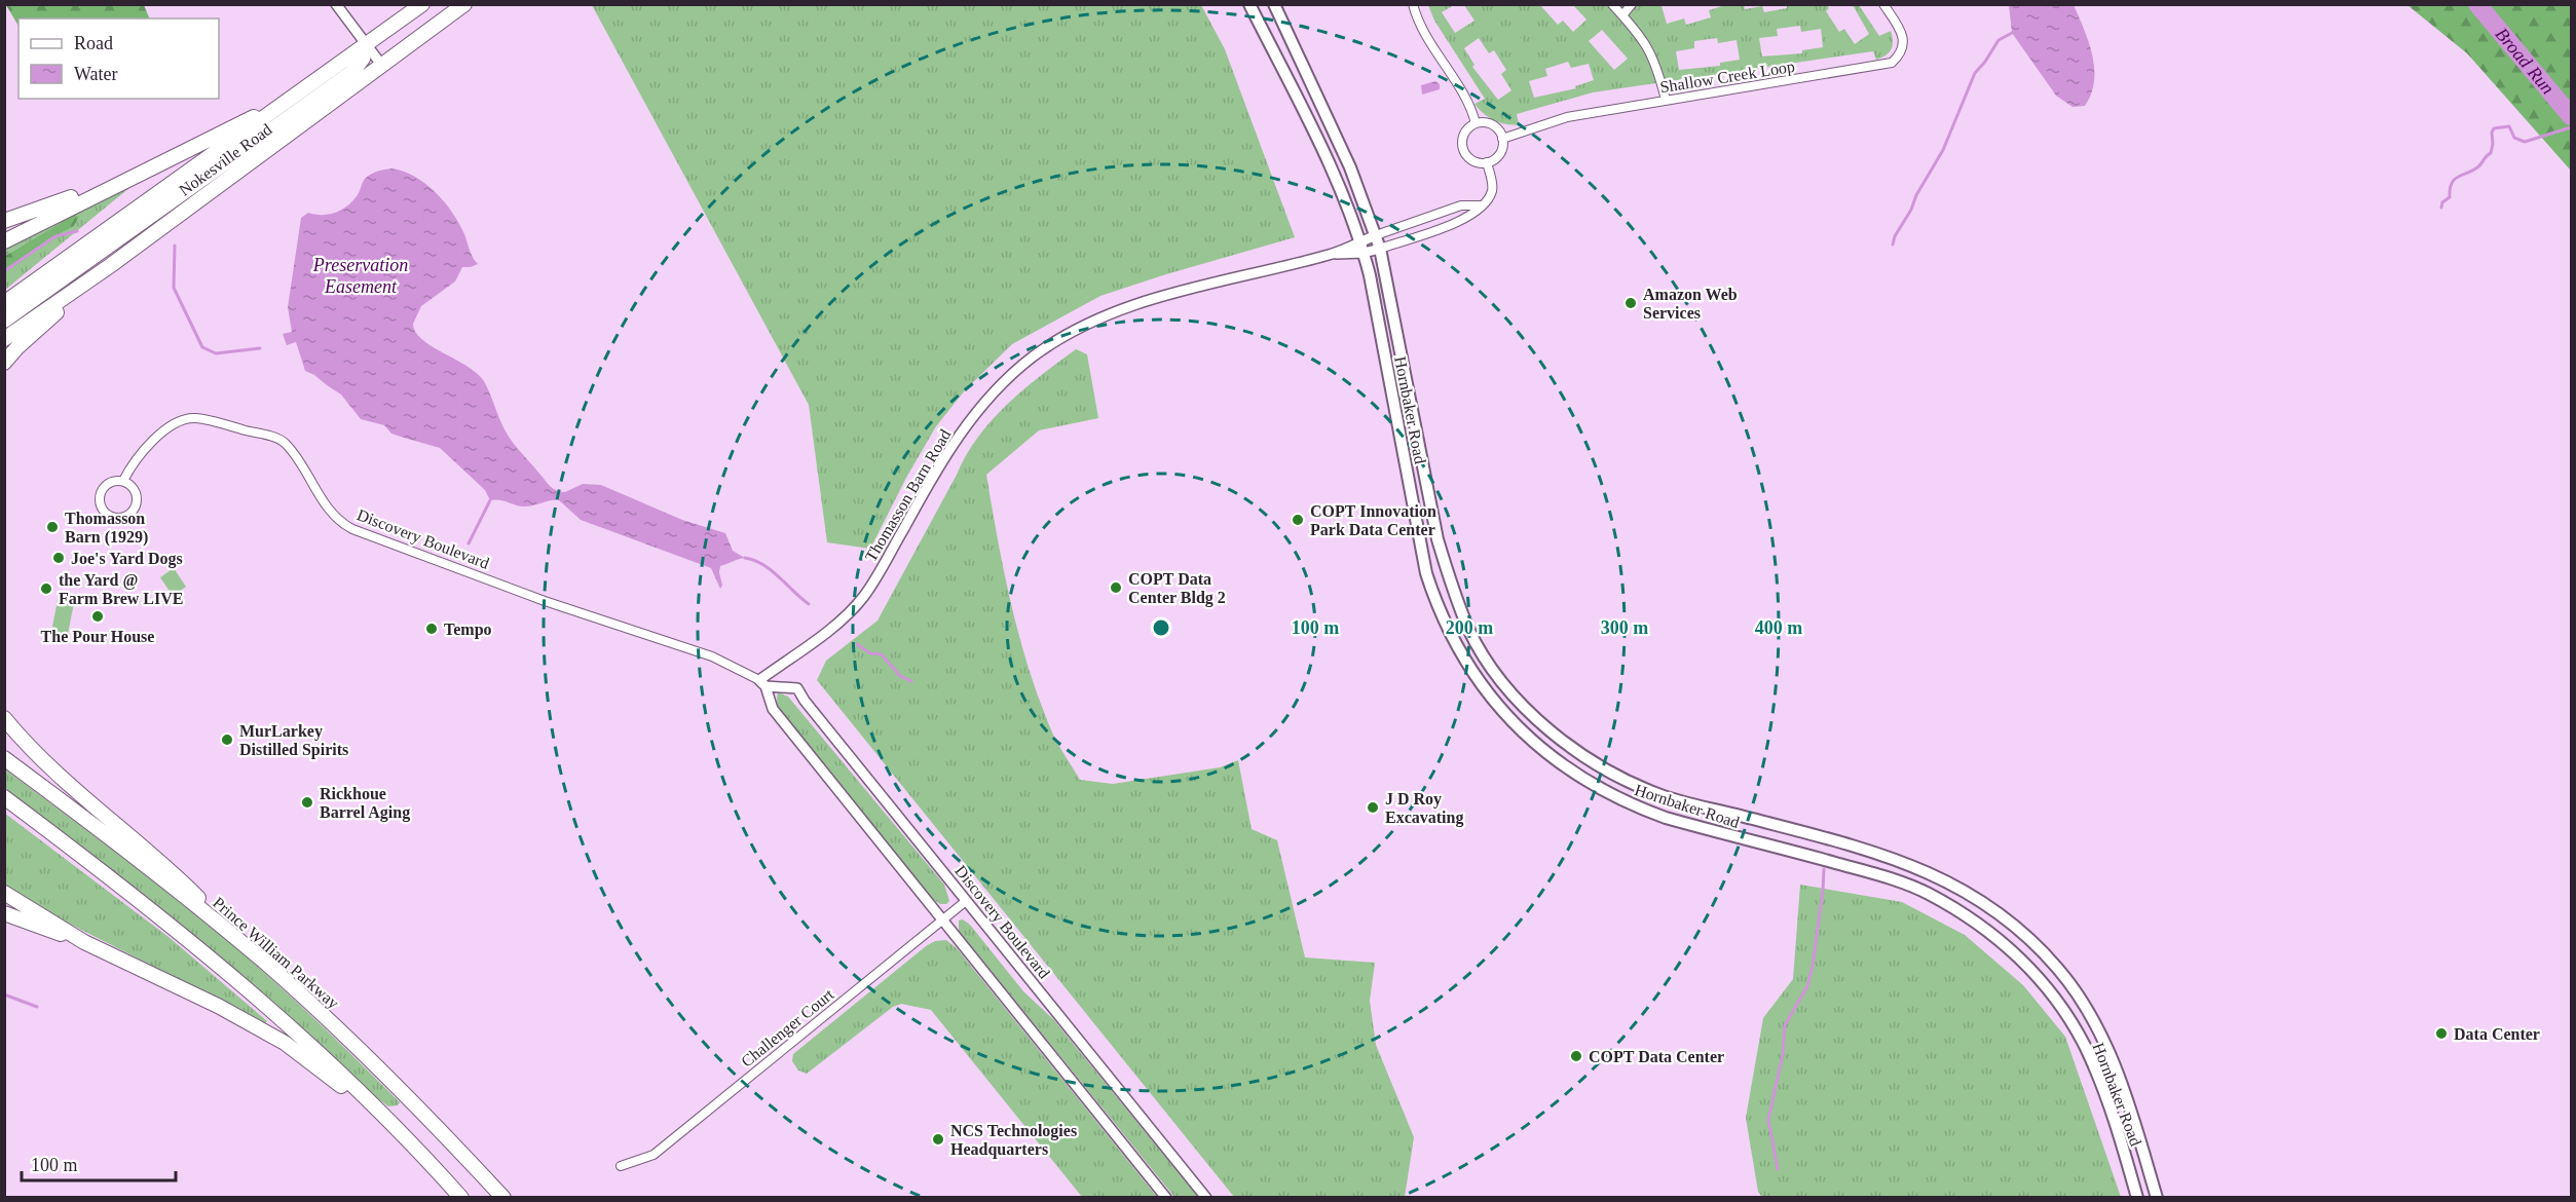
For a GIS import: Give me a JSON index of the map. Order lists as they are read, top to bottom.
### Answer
{
  "streets": {
    "highway": ["Nokesville Road", "Prince William Parkway"],
    "main road": ["Hornbaker Road"],
    "street": [
      "Shallow Creek Loop",
      "Thomasson Barn Road",
      "Discovery Boulevard",
      "Challenger Court"
    ]
  },
  "crossings": [
    ["Hornbaker Road", "Thomasson Barn Road"],
    ["Thomasson Barn Road", "Discovery Boulevard"],
    ["Discovery Boulevard", "Challenger Court"]
  ],
  "water": ["Broad Run", "Preservation Easement"],
  "places": [
    "Amazon Web Services",
    "COPT Innovation Park Data Center",
    "Thomasson Barn (1929)",
    "Joe's Yard Dogs",
    "COPT Data Center Bldg 2",
    "the Yard @ Farm Brew LIVE",
    "The Pour House",
    "Tempo",
    "MurLarkey Distilled Spirits",
    "Rickhoue Barrel Aging",
    "J D Roy Excavating",
    "Data Center",
    "COPT Data Center",
    "NCS Technologies Headquarters"
  ],
  "legend": ["Road", "Water"],
  "scale_bar": "100 m",
  "rings": [
    "100 m",
    "200 m",
    "300 m",
    "400 m"
  ]
}
